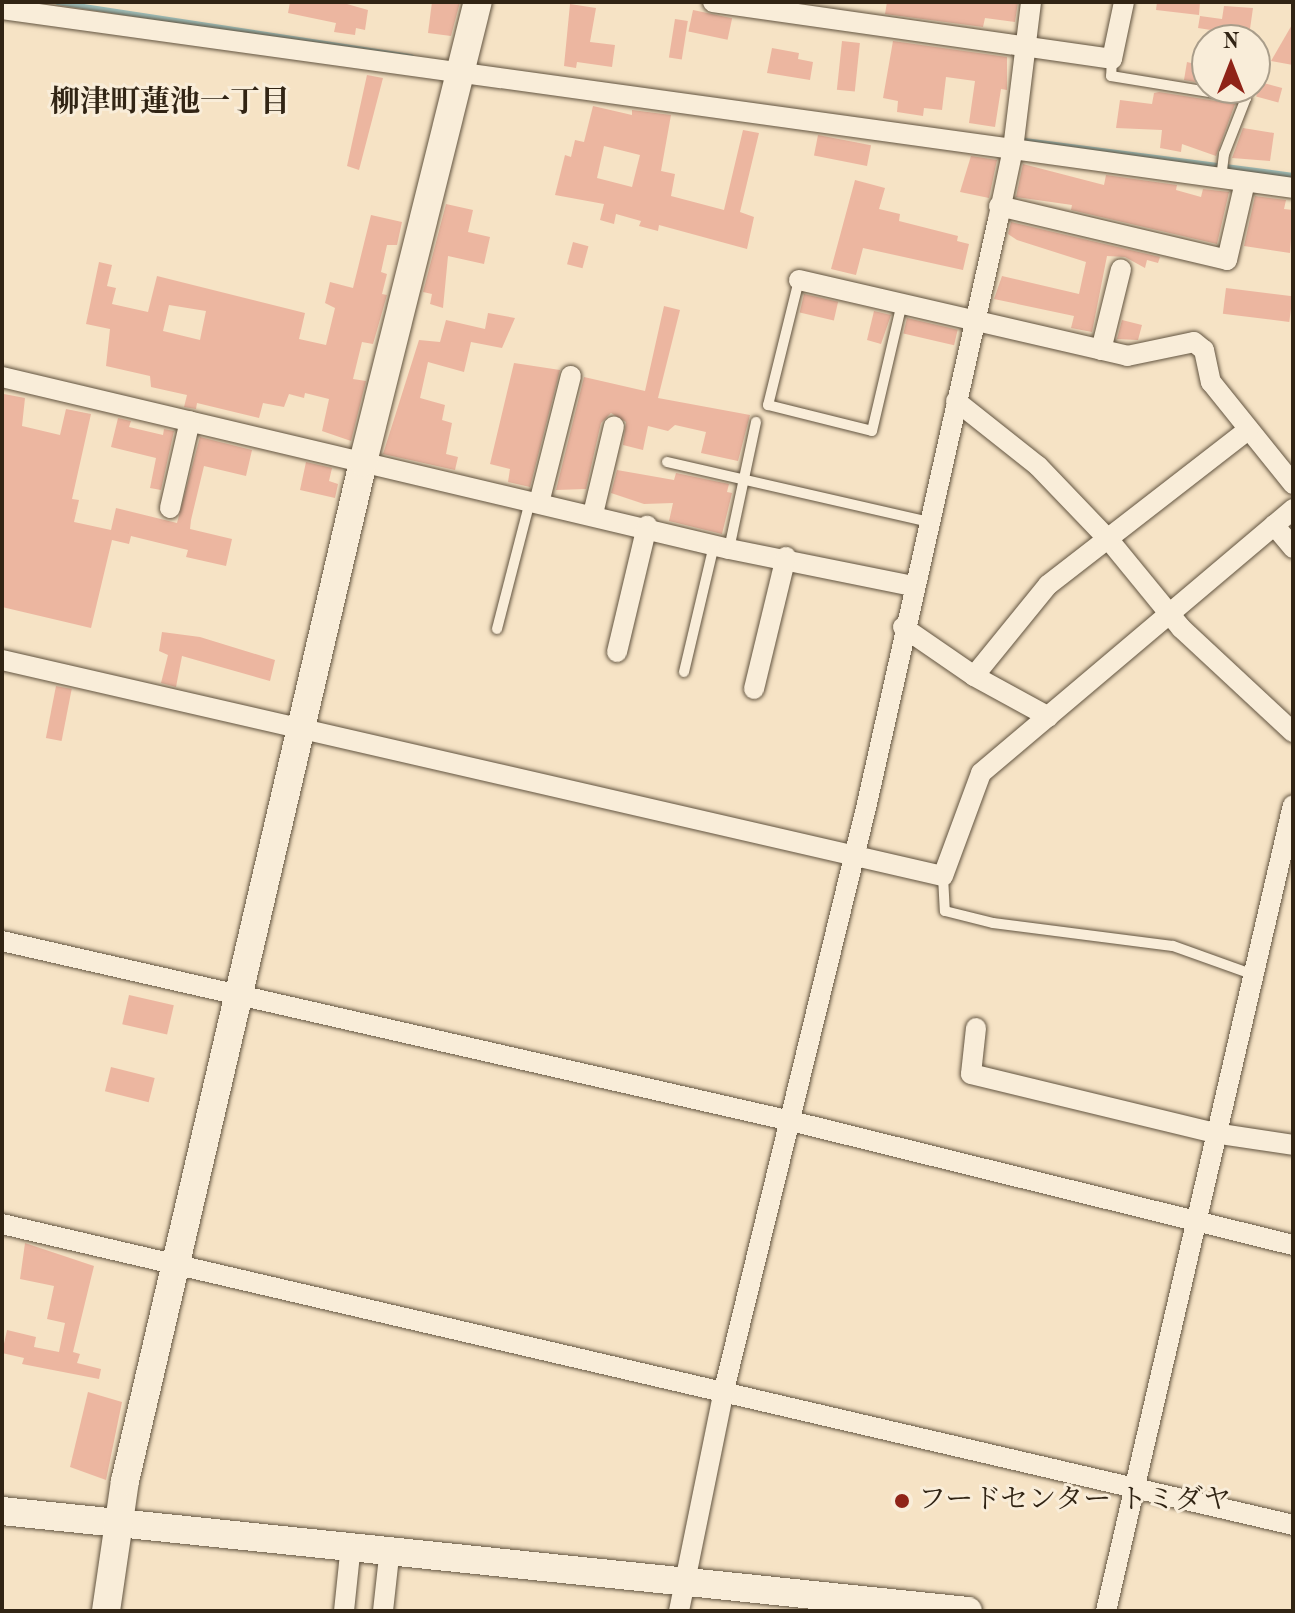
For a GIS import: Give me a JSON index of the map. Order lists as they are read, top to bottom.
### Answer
{
  "districts": ["柳津町蓮池一丁目"],
  "places": ["フードセンター トミダヤ"],
  "north": "top"
}
